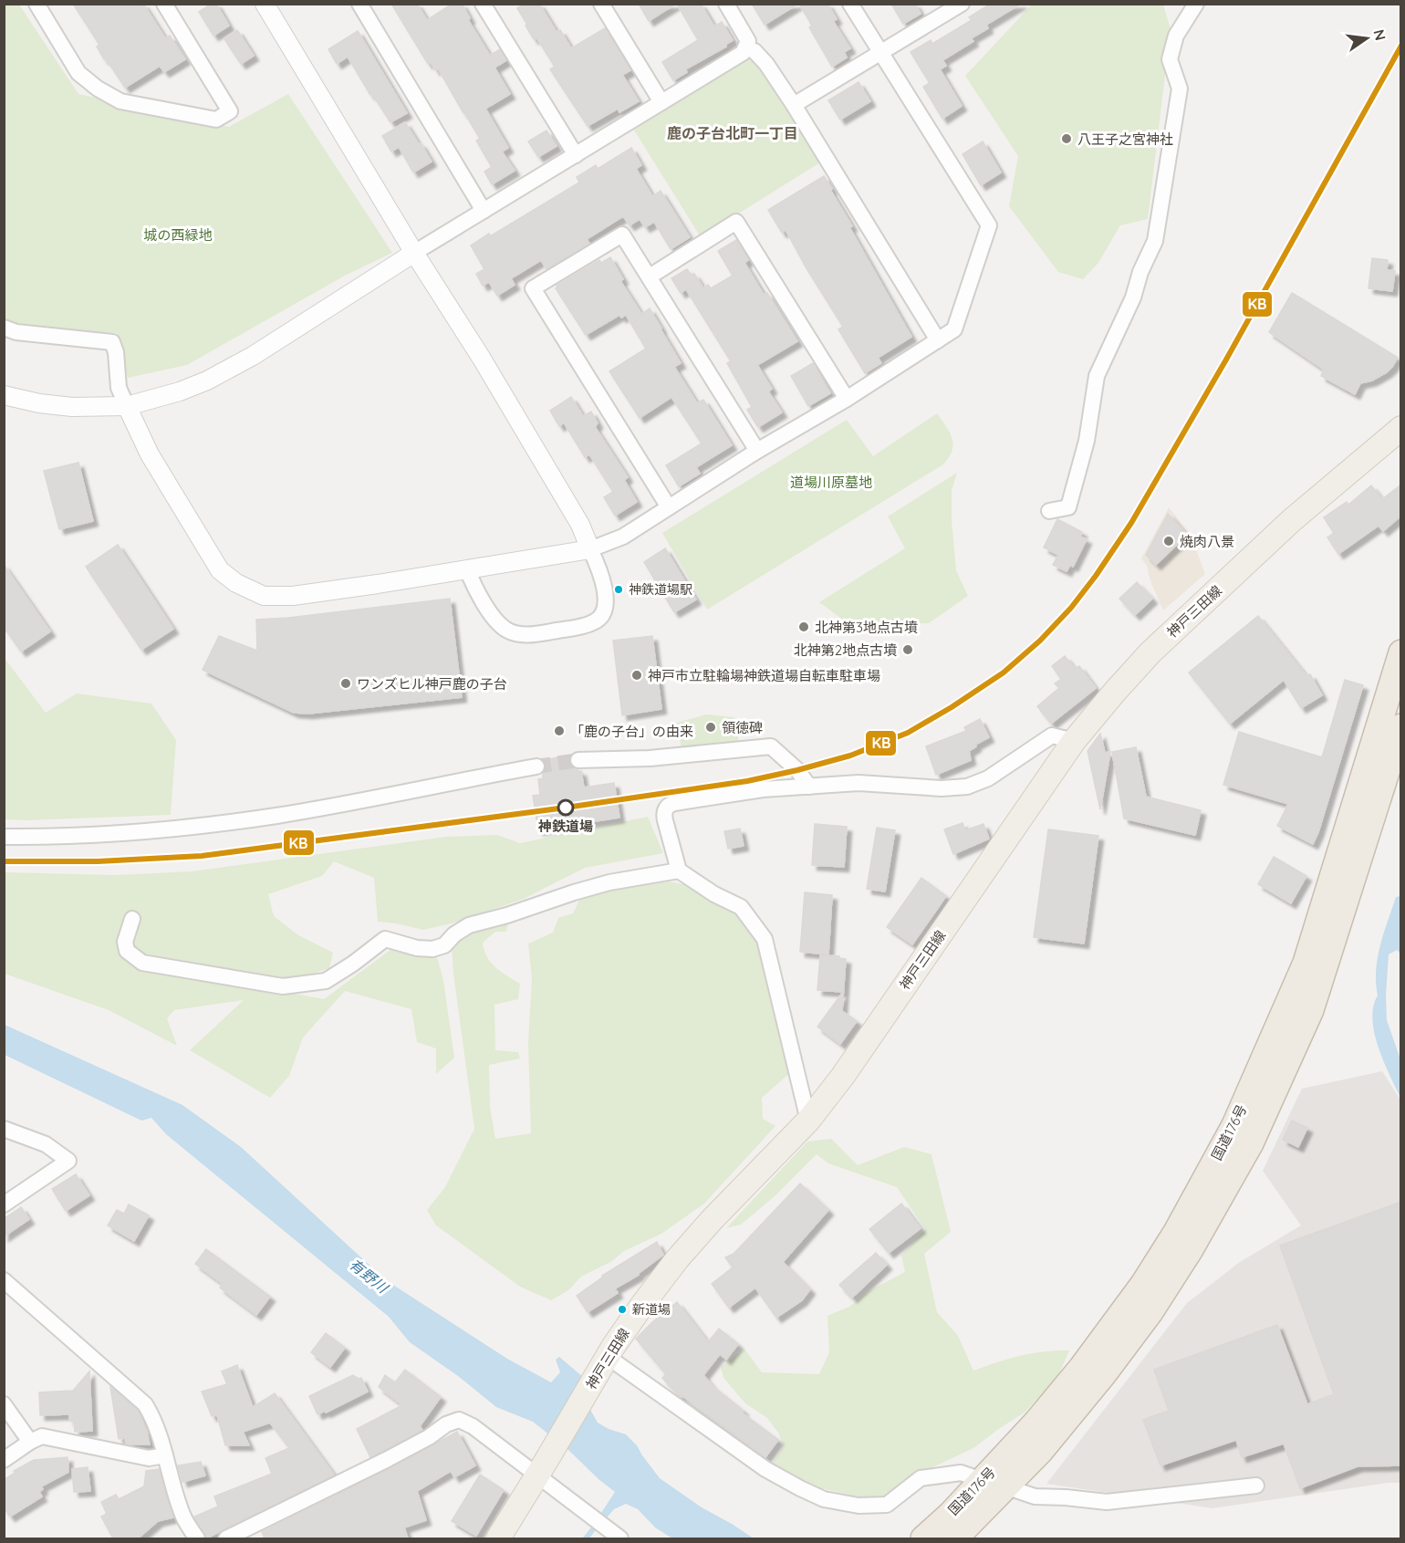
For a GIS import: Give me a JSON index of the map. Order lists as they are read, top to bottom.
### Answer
{
  "streets": {
    "highway": ["国道176号"],
    "main road": ["神戸三田線"]
  },
  "districts": ["鹿の子台北町一丁目"],
  "water": ["有野川"],
  "parks": ["城の西緑地", "道場川原墓地"],
  "places": [
    "八王子之宮神社",
    "焼肉八景",
    "神鉄道場駅",
    "北神第3地点古墳",
    "北神第2地点古墳",
    "神戸市立駐輪場神鉄道場自転車駐車場",
    "ワンズヒル神戸鹿の子台",
    "領徳碑",
    "「鹿の子台」の由来",
    "神鉄道場",
    "新道場"
  ],
  "lines": ["transit line KB"],
  "north": "right"
}
